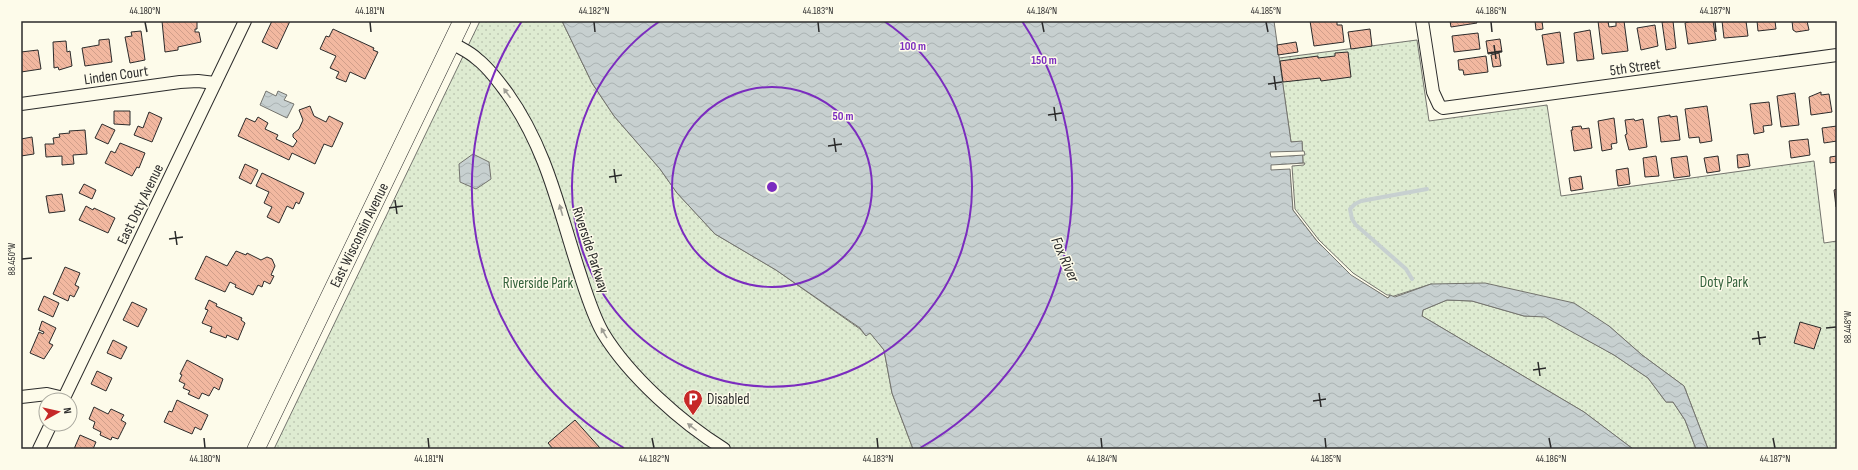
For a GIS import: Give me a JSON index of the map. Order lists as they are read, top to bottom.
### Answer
{
  "streets": {
    "main road": ["East Wisconsin Avenue"],
    "street": [
      "5th Street",
      "Linden Court",
      "East Doty Avenue",
      "Riverside Parkway"
    ]
  },
  "crossings": [
    ["Linden Court", "East Doty Avenue"],
    ["East Wisconsin Avenue", "Riverside Parkway"]
  ],
  "one_way": ["Riverside Parkway"],
  "water": ["Fox River"],
  "parks": ["Doty Park", "Riverside Park"],
  "places": {
    "parking": ["Disabled"]
  },
  "north": "right",
  "coordinates": [
    "44.180°N",
    "44.181°N",
    "44.182°N",
    "44.183°N",
    "44.184°N",
    "44.185°N",
    "44.186°N",
    "44.187°N",
    "88.450°W",
    "88.448°W"
  ],
  "rings": ["100 m", "150 m", "50 m"]
}
